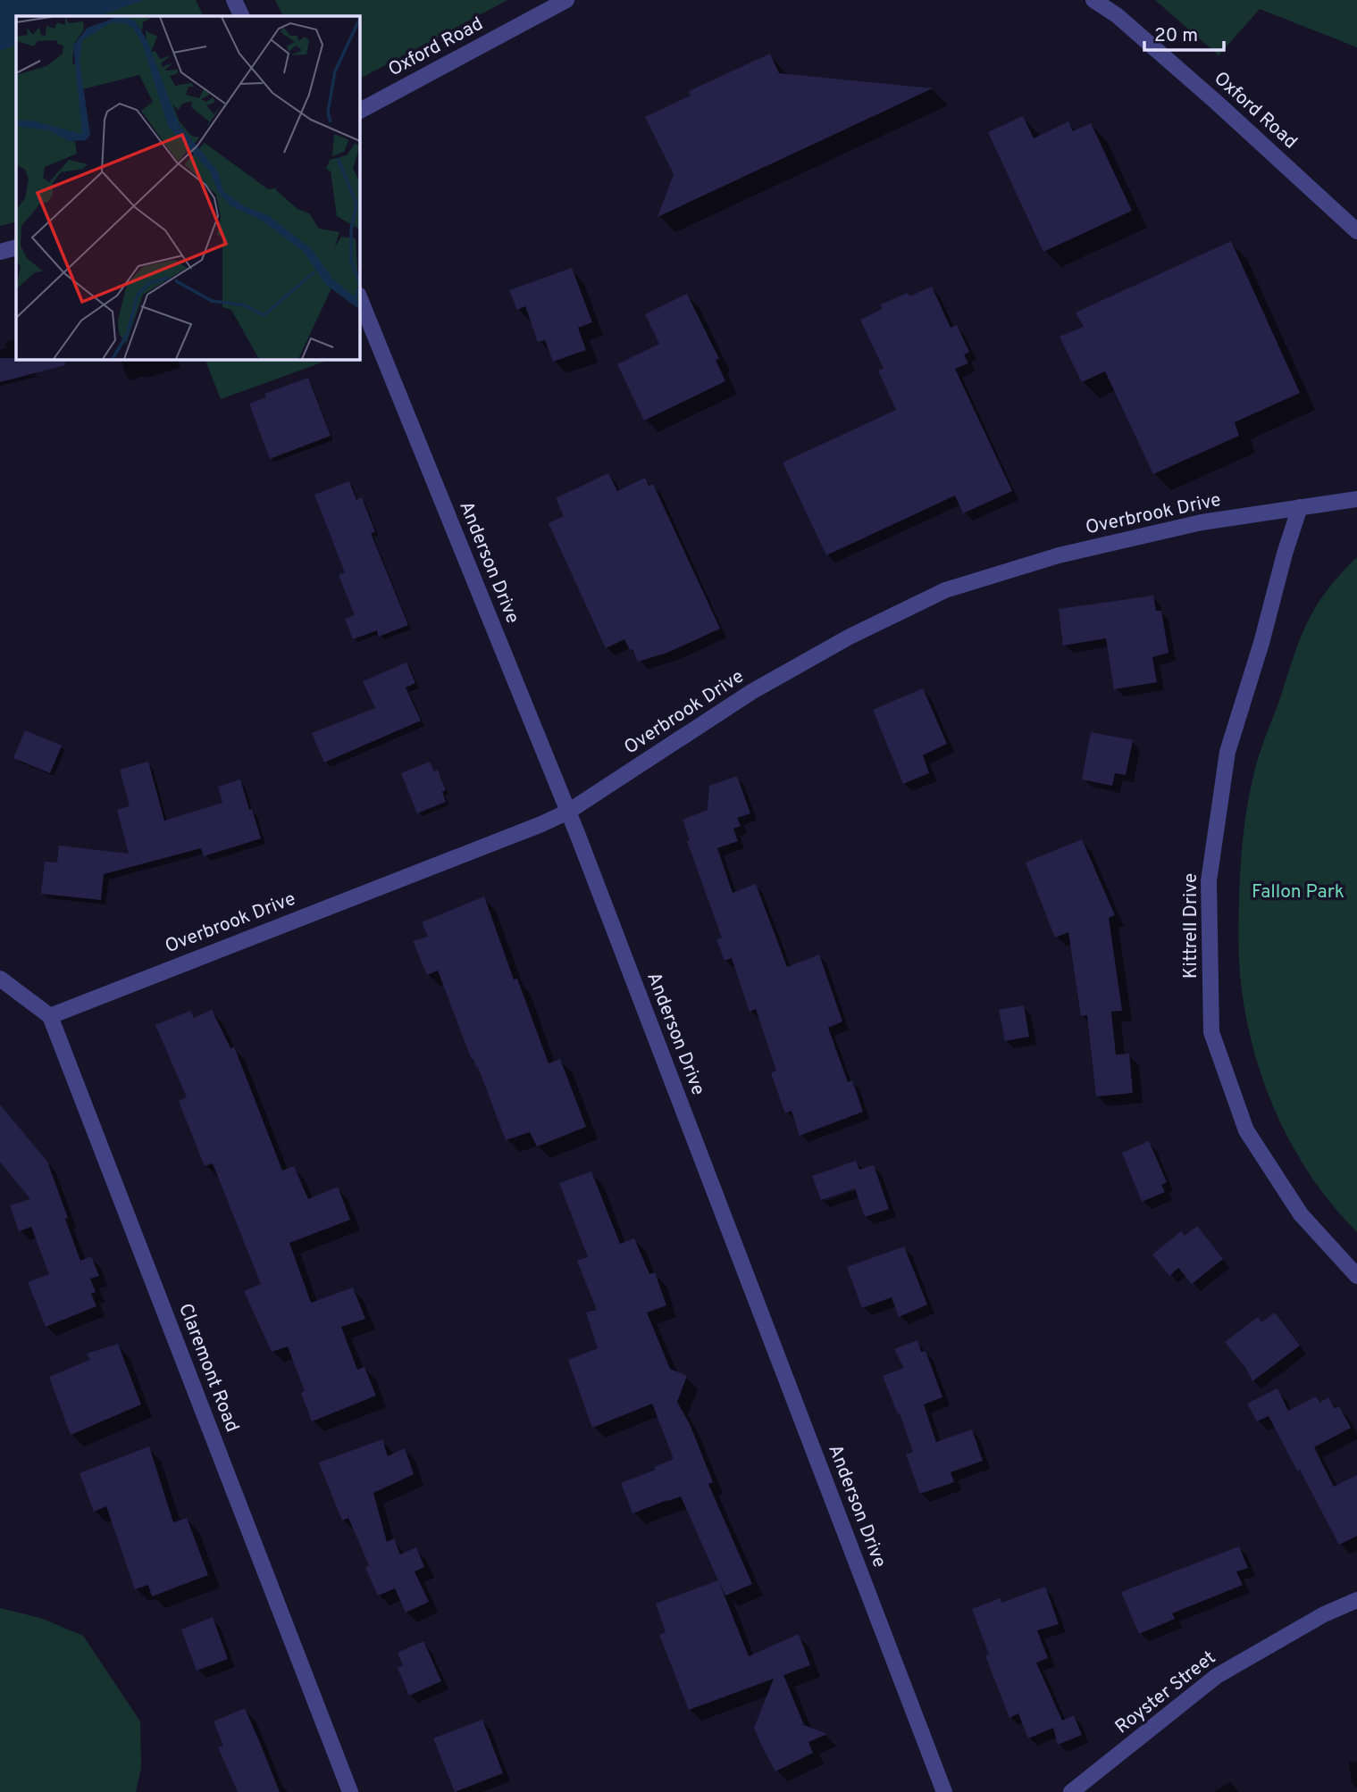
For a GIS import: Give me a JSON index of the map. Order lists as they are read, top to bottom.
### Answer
{
  "streets": {
    "street": [
      "Oxford Road",
      "Overbrook Drive",
      "Anderson Drive",
      "Kittrell Drive",
      "Claremont Road",
      "Royster Street"
    ]
  },
  "crossings": [
    ["Overbrook Drive", "Anderson Drive"],
    ["Overbrook Drive", "Kittrell Drive"],
    ["Overbrook Drive", "Claremont Road"]
  ],
  "parks": ["Fallon Park"],
  "scale_bar": "20 m"
}
